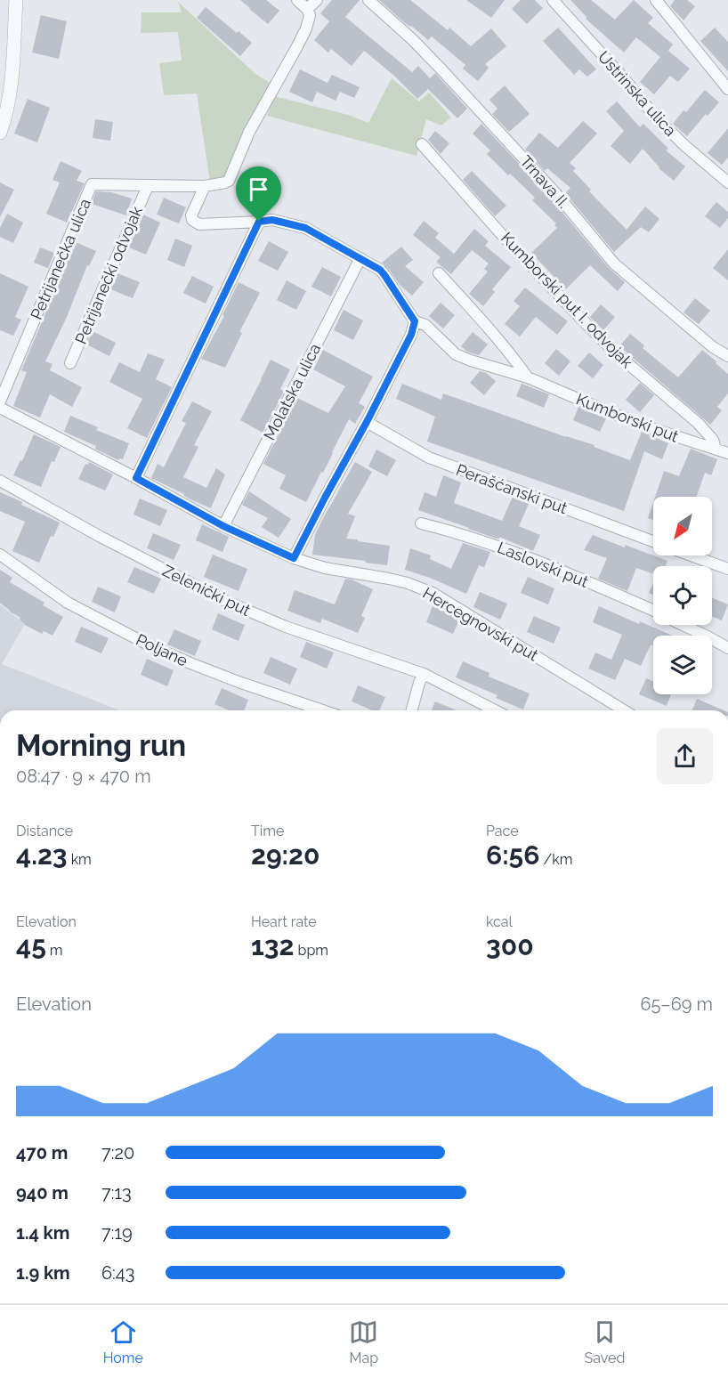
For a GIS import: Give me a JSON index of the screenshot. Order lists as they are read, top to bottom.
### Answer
{
  "streets": {
    "street": [
      "Ustrinska ulica",
      "Trnava II.",
      "Petrijanečka ulica",
      "Petrijanečki odvojak",
      "Kumborski put I. odvojak",
      "Molatska ulica",
      "Kumborski put",
      "Perašćanski put",
      "Laslovski put",
      "Zelenički put",
      "Hercegnovski put",
      "Poljane"
    ]
  },
  "crossings": [
    ["Petrijanečka ulica", "Petrijanečki odvojak"],
    ["Kumborski put I. odvojak", "Kumborski put"],
    ["Molatska ulica", "Hercegnovski put"]
  ],
  "north": "bottom left",
  "page": {
    "heading": ["Morning run", "08:47 · 9 × 470 m"],
    "stats": [
      ["Distance", "4.23 km"],
      ["Time", "29:20"],
      ["Pace", "6:56 /km"],
      ["Elevation", "45 m"],
      ["Heart rate", "132 bpm"],
      ["kcal", "300"]
    ],
    "chart": ["Elevation", "65–69 m"],
    "list": [
      {
        "name": "470 m",
        "note": "7:20"
      },
      {
        "name": "940 m",
        "note": "7:13"
      },
      {
        "name": "1.4 km",
        "note": "7:19"
      },
      {
        "name": "1.9 km",
        "note": "6:43"
      }
    ],
    "tabs": ["Home", "Map", "Saved"]
  }
}
